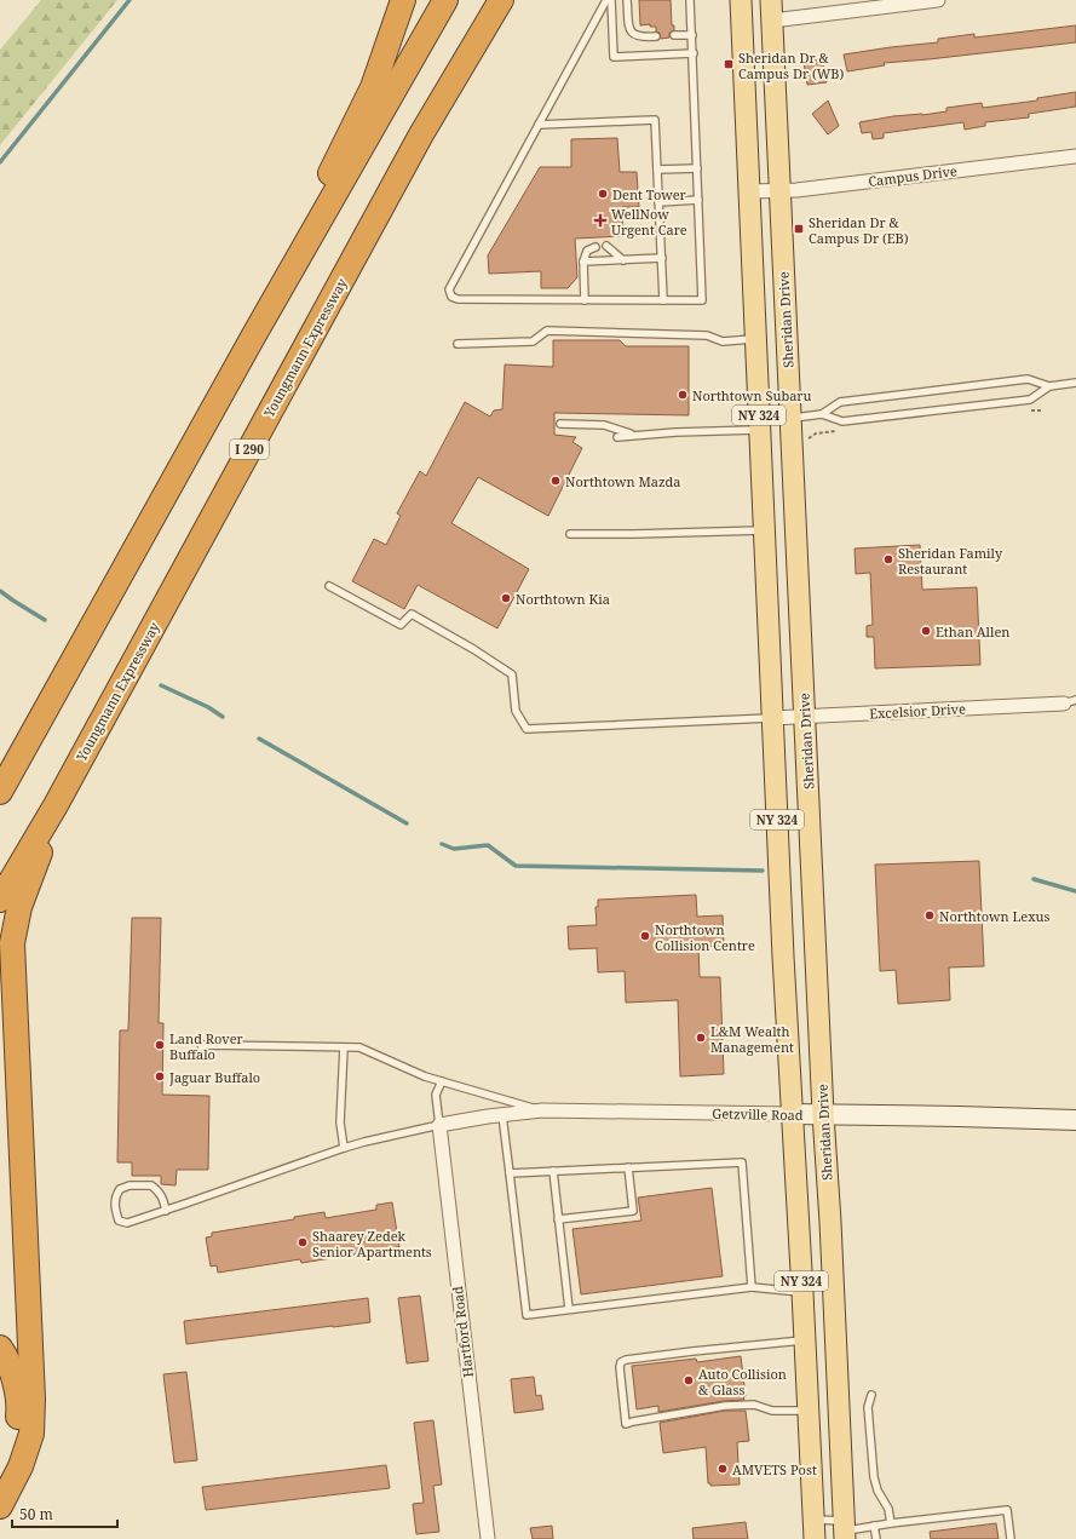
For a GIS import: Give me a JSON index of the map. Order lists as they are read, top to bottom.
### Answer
{
  "streets": {
    "highway": ["Youngmann Expressway", "I 290"],
    "main road": ["Sheridan Drive", "NY 324"],
    "street": [
      "Campus Drive",
      "Excelsior Drive",
      "Getzville Road",
      "Hartford Road"
    ]
  },
  "crossings": [
    ["Campus Drive", "Sheridan Drive"],
    ["Campus Drive", "NY 324"],
    ["Sheridan Drive", "Excelsior Drive"],
    ["Sheridan Drive", "Getzville Road"],
    ["NY 324", "Excelsior Drive"],
    ["NY 324", "Getzville Road"],
    ["Getzville Road", "Hartford Road"]
  ],
  "places": {
    "transit": ["Sheridan Dr & Campus Dr (WB)", "Sheridan Dr & Campus Dr (EB)"],
    "other": [
      "Dent Tower",
      "Northtown Subaru",
      "Northtown Mazda",
      "Sheridan Family Restaurant",
      "Northtown Kia",
      "Ethan Allen",
      "Northtown Lexus",
      "Northtown Collision Centre",
      "L&M Wealth Management",
      "Land Rover Buffalo",
      "Jaguar Buffalo",
      "Shaarey Zedek Senior Apartments",
      "Auto Collision & Glass",
      "AMVETS Post"
    ],
    "health": ["WellNow Urgent Care"]
  },
  "scale_bar": "50 m"
}
